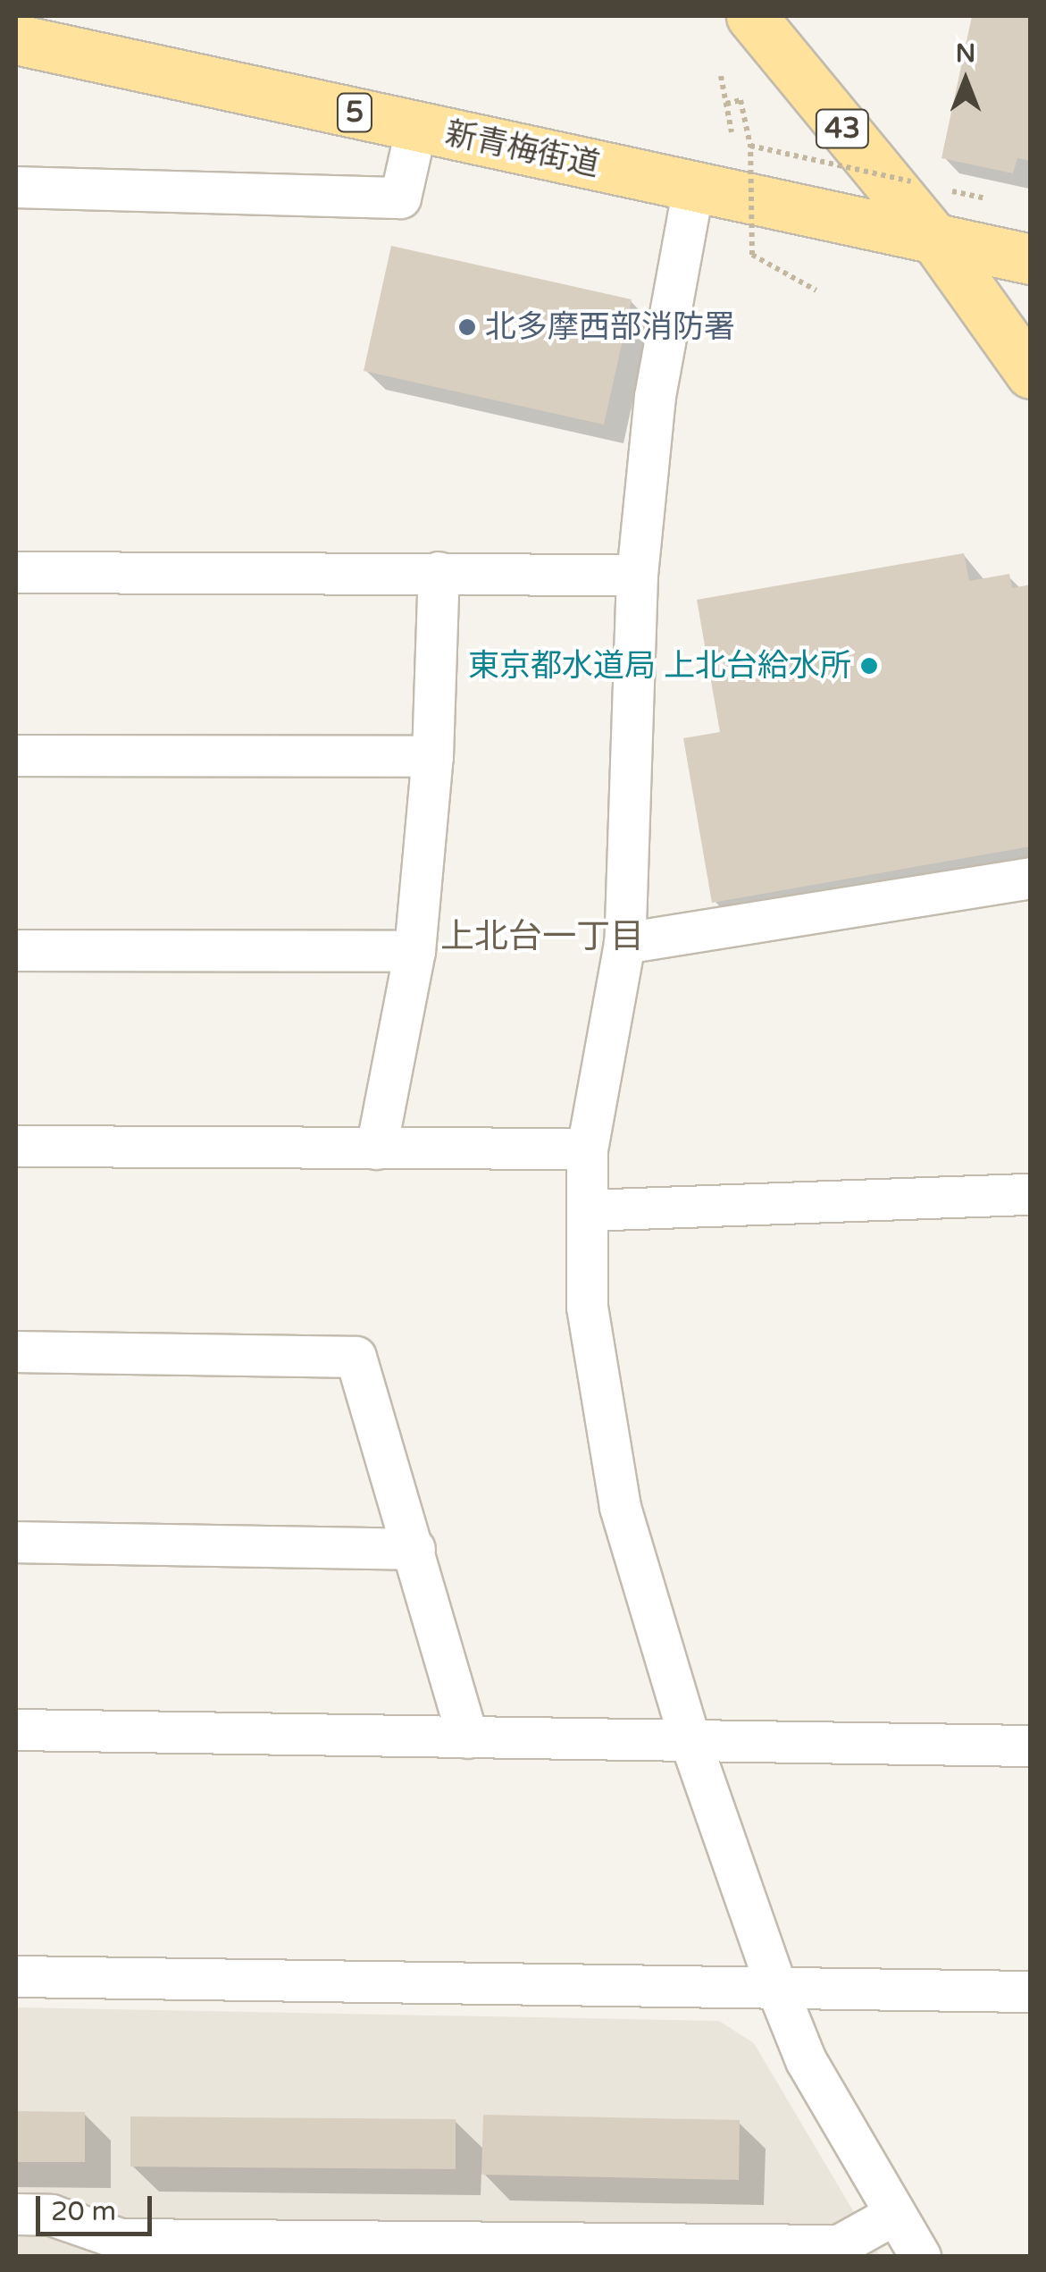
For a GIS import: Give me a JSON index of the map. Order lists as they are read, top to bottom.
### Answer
{
  "streets": {
    "main road": ["5", "43", "新青梅街道"]
  },
  "crossings": [
    ["43", "新青梅街道"]
  ],
  "districts": ["上北台一丁目"],
  "places": ["北多摩西部消防署", "東京都水道局 上北台給水所"],
  "scale_bar": "20 m",
  "north": "top"
}
